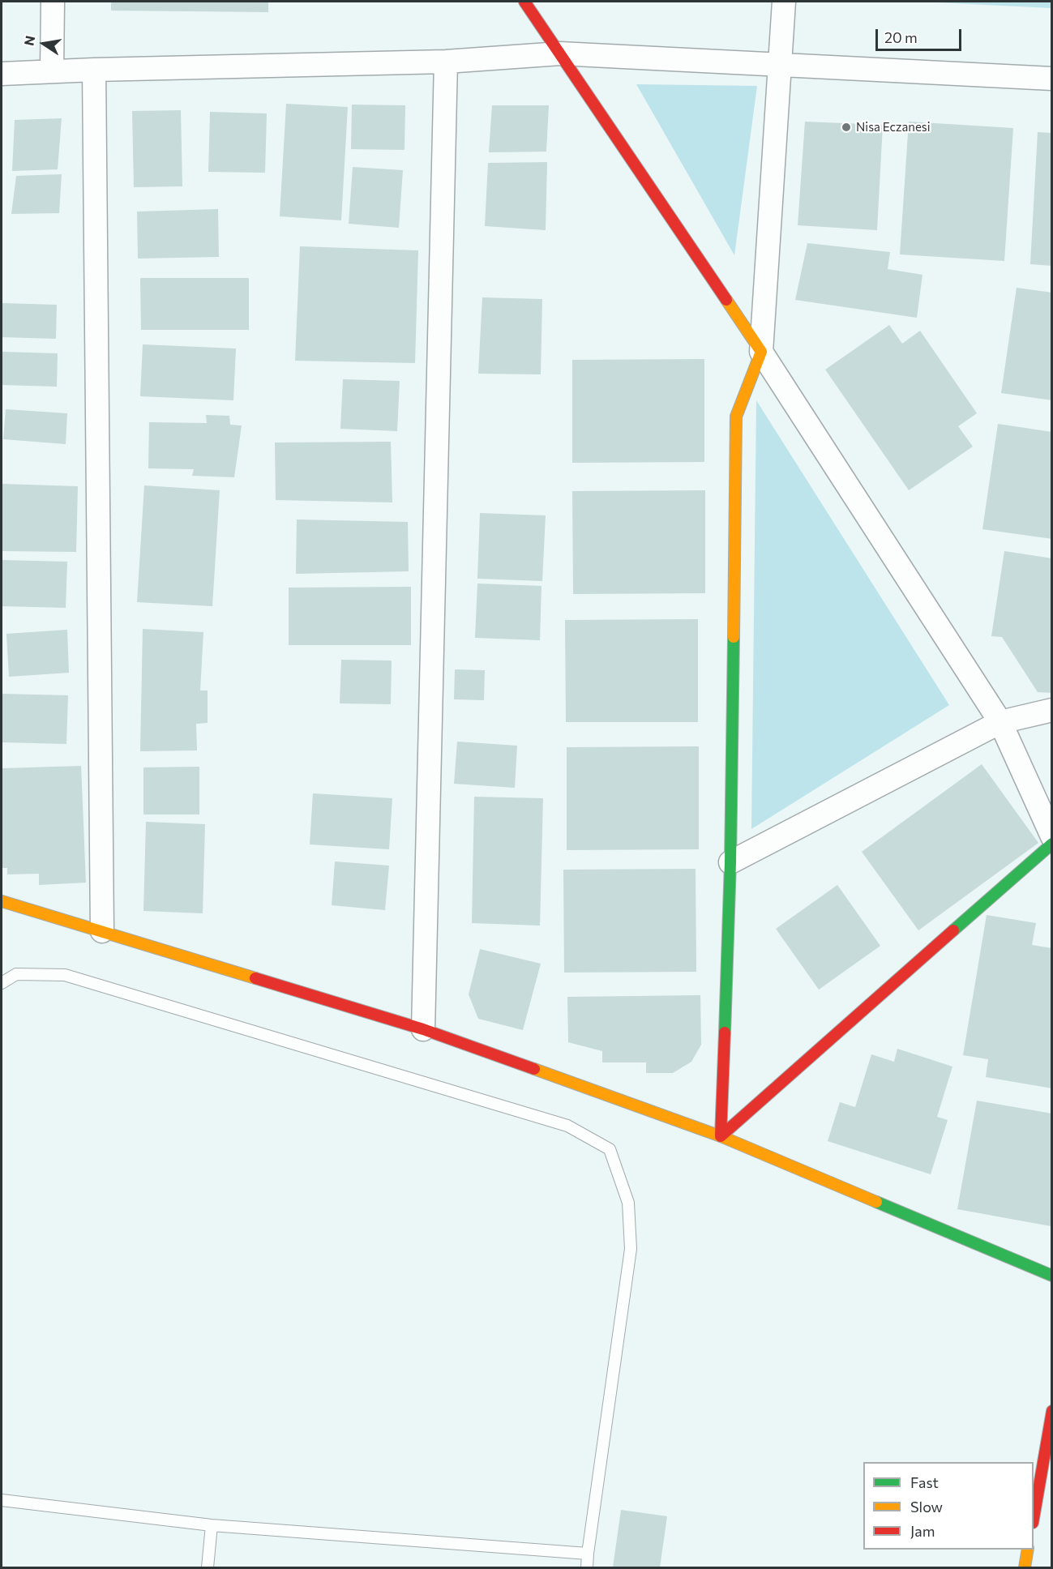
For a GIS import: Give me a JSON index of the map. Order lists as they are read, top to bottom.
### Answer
{
  "places": ["Nisa Eczanesi"],
  "legend": ["Fast", "Slow", "Jam"],
  "scale_bar": "20 m",
  "north": "left"
}
